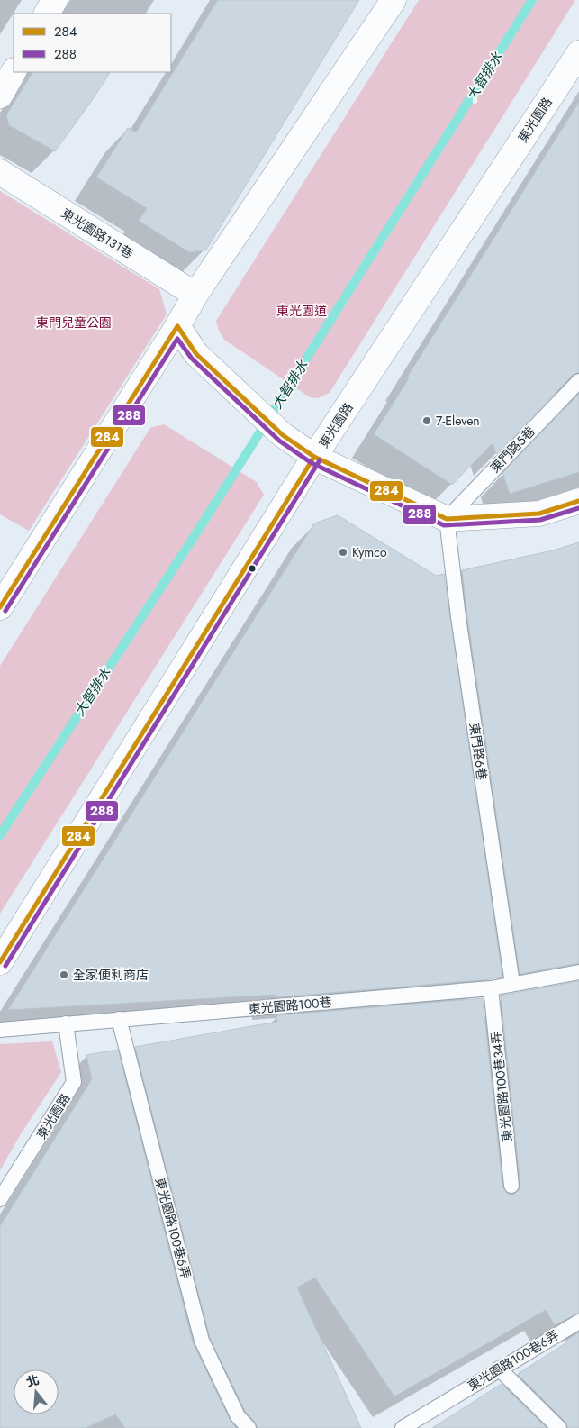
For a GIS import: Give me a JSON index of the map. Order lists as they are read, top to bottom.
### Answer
{
  "streets": {
    "street": ["東光園路", "東光園路131巷"],
    "lane": [
      "東門路5巷",
      "東門路6巷",
      "東光園路100巷",
      "東光園路100巷34弄",
      "東光園路100巷6弄"
    ]
  },
  "crossings": [
    ["東光園路", "東光園路100巷"],
    ["東門路5巷", "東門路6巷"],
    ["東門路6巷", "東光園路100巷"],
    ["東光園路100巷", "東光園路100巷34弄"],
    ["東光園路100巷", "東光園路100巷6弄"]
  ],
  "water": ["大智排水"],
  "parks": ["東光園道", "東門兒童公園"],
  "places": ["7-Eleven", "Kymco", "全家便利商店"],
  "lines": ["transit line 284", "transit line 288"],
  "legend": ["284", "288"],
  "north": "top"
}
